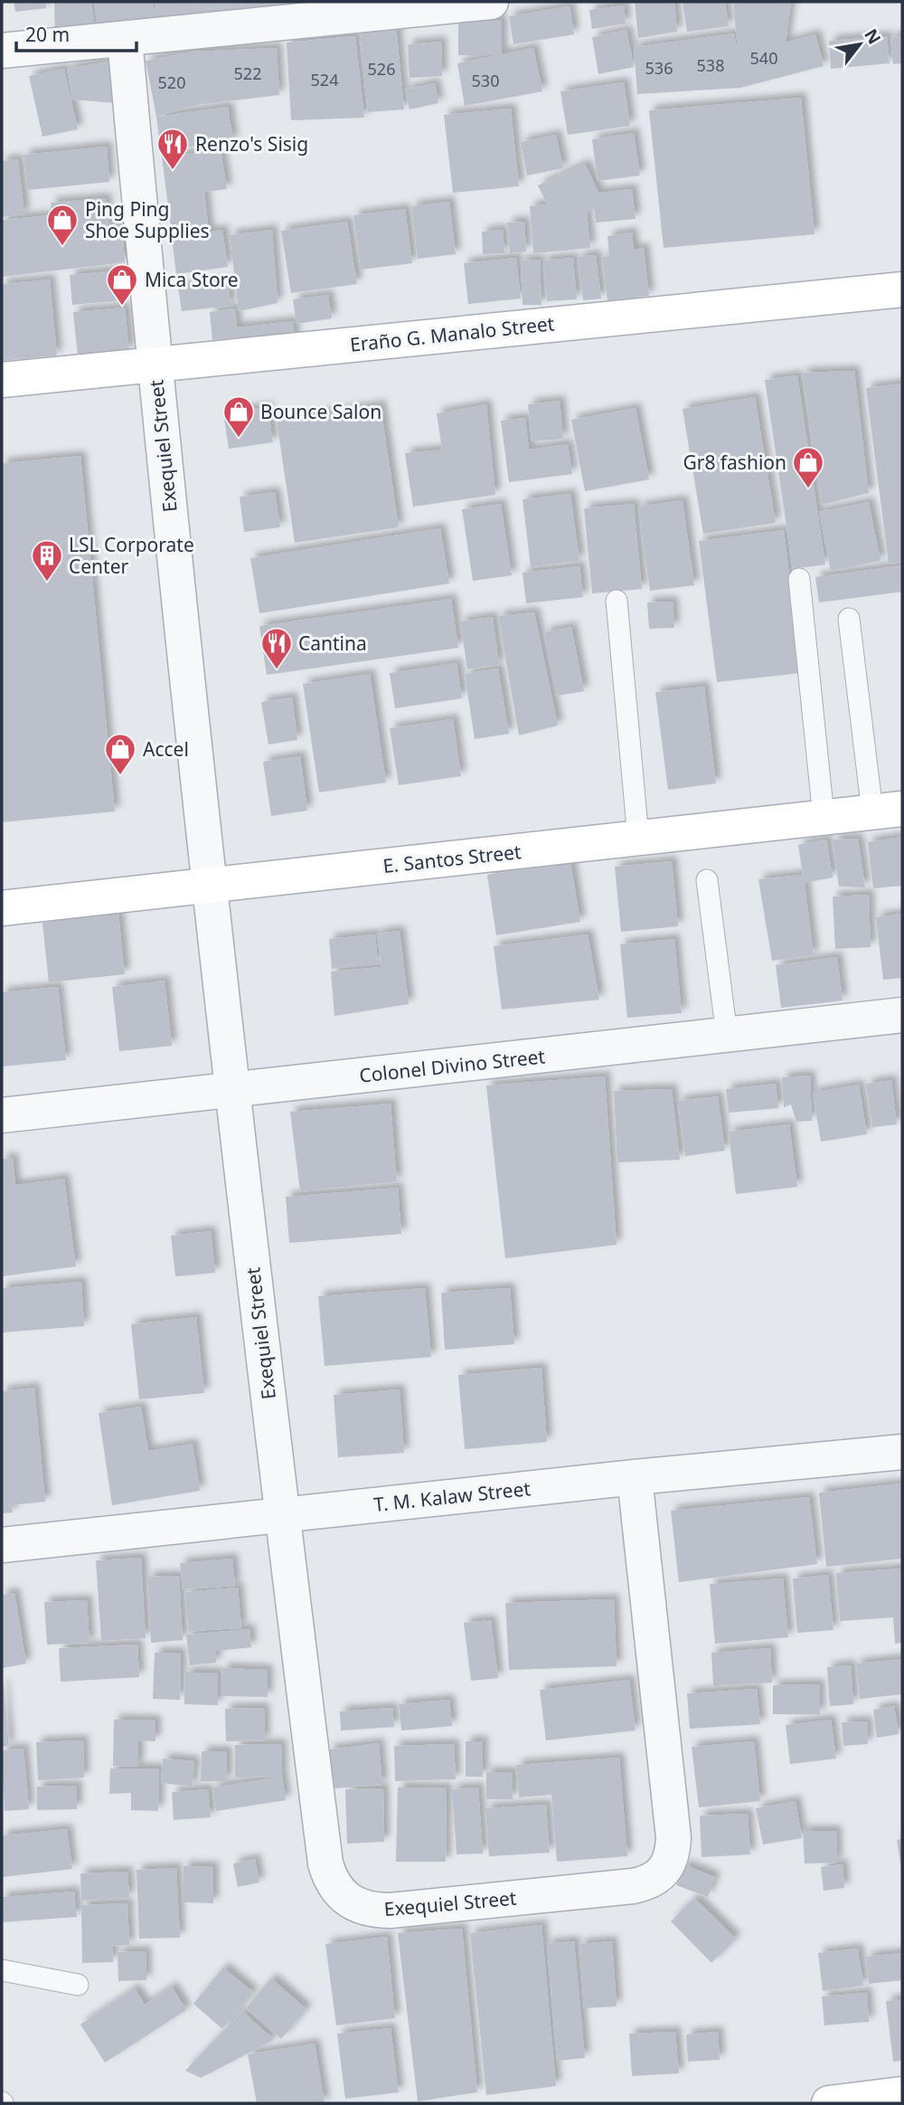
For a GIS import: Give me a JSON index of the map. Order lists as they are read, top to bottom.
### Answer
{
  "streets": {
    "street": [
      "Eraño G. Manalo Street",
      "Exequiel Street",
      "E. Santos Street",
      "Colonel Divino Street",
      "T. M. Kalaw Street"
    ]
  },
  "crossings": [
    ["Eraño G. Manalo Street", "Exequiel Street"],
    ["Exequiel Street", "E. Santos Street"],
    ["Exequiel Street", "Colonel Divino Street"],
    ["Exequiel Street", "T. M. Kalaw Street"]
  ],
  "places": {
    "restaurant": ["Renzo's Sisig", "Cantina"],
    "shop": [
      "Ping Ping Shoe Supplies",
      "Mica Store",
      "Bounce Salon",
      "Gr8 fashion",
      "Accel"
    ],
    "building": ["LSL Corporate Center"]
  },
  "house_numbers": [
    "540",
    "538",
    "536",
    "526",
    "522",
    "524",
    "530",
    "520"
  ],
  "scale_bar": "20 m",
  "north": "top right"
}
